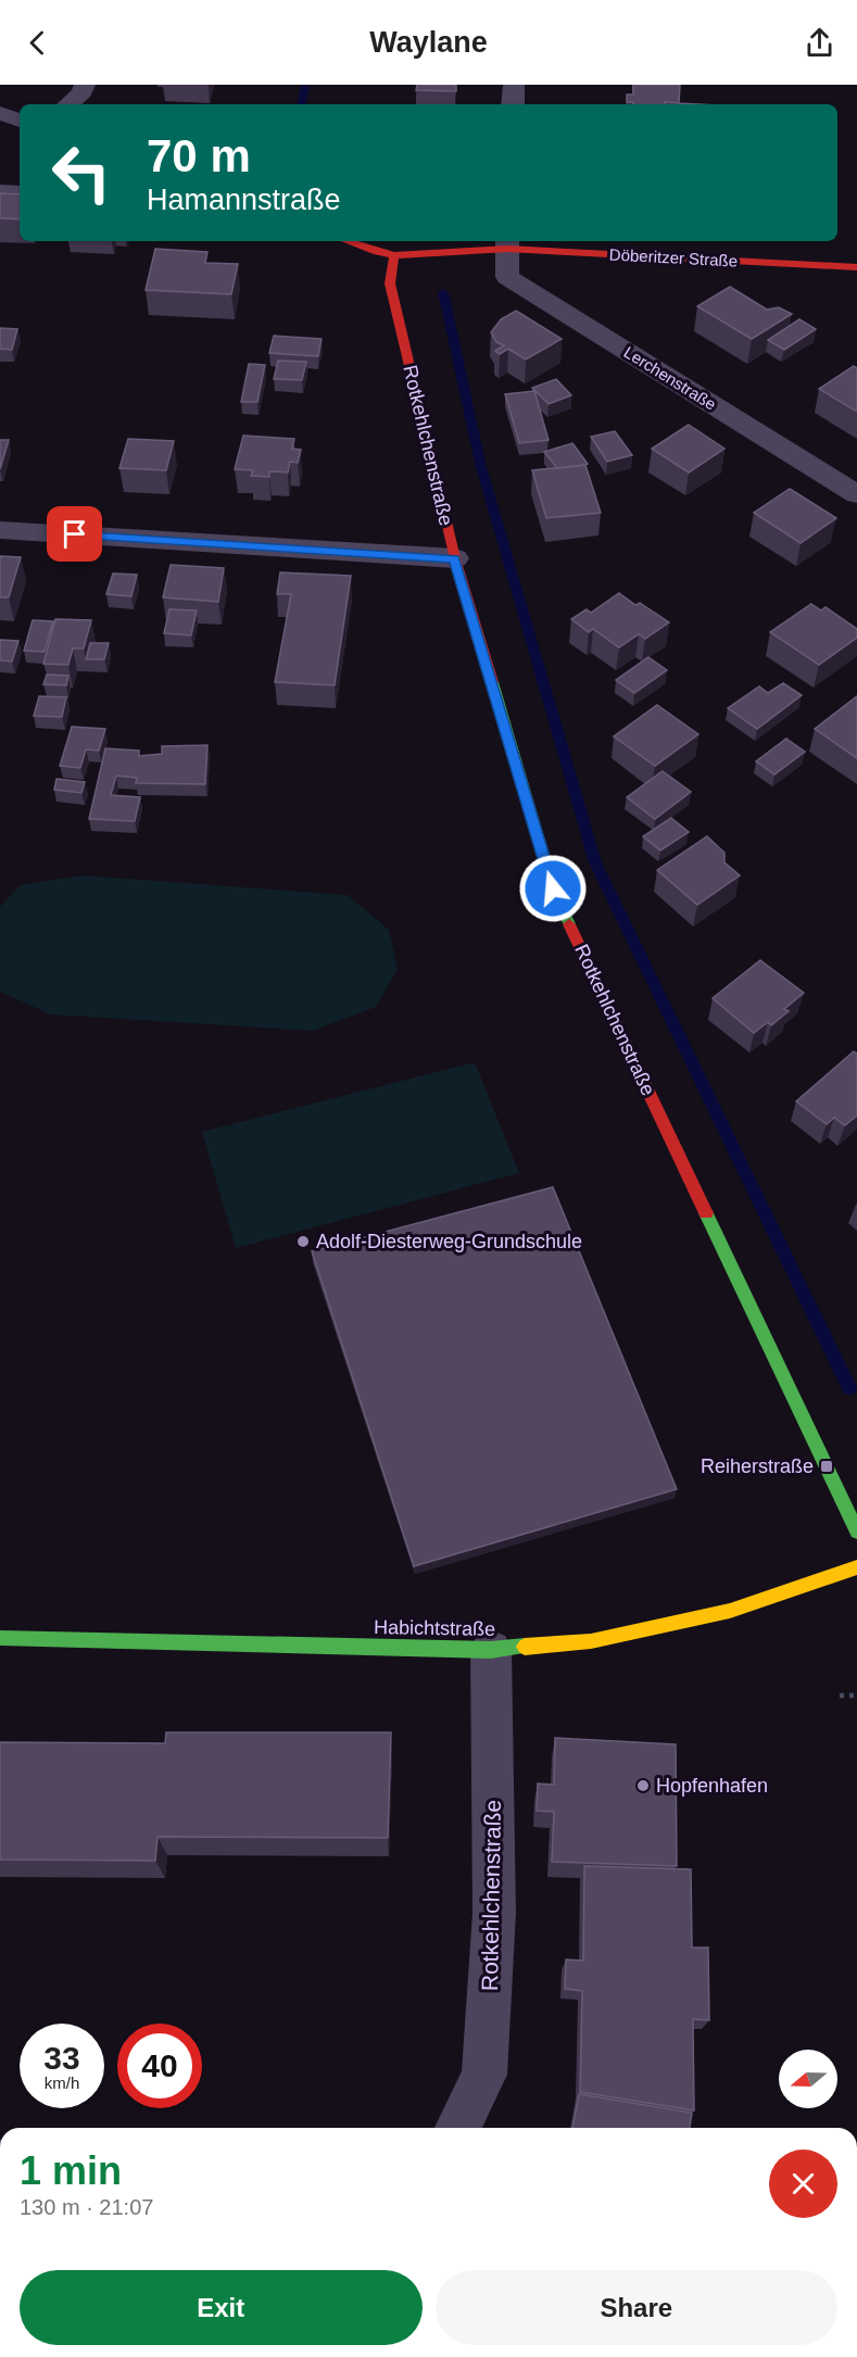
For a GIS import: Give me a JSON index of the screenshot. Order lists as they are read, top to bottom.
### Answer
{
  "streets": {
    "street": [
      "Döberitzer Straße",
      "Lerchenstraße",
      "Rotkehlchenstraße",
      "Habichtstraße"
    ]
  },
  "crossings": [
    ["Döberitzer Straße", "Lerchenstraße"],
    ["Döberitzer Straße", "Rotkehlchenstraße"],
    ["Rotkehlchenstraße", "Habichtstraße"]
  ],
  "places": {
    "other": ["Adolf-Diesterweg-Grundschule", "Hopfenhafen"],
    "transit": ["Reiherstraße"]
  },
  "north": "left",
  "page": {
    "header": "Waylane",
    "turn": ["70 m", "Hamannstraße"],
    "speed": "33 km/h",
    "limit": "40",
    "heading": ["1 min", "130 m · 21:07"],
    "buttons": ["Exit", "Share"]
  }
}
